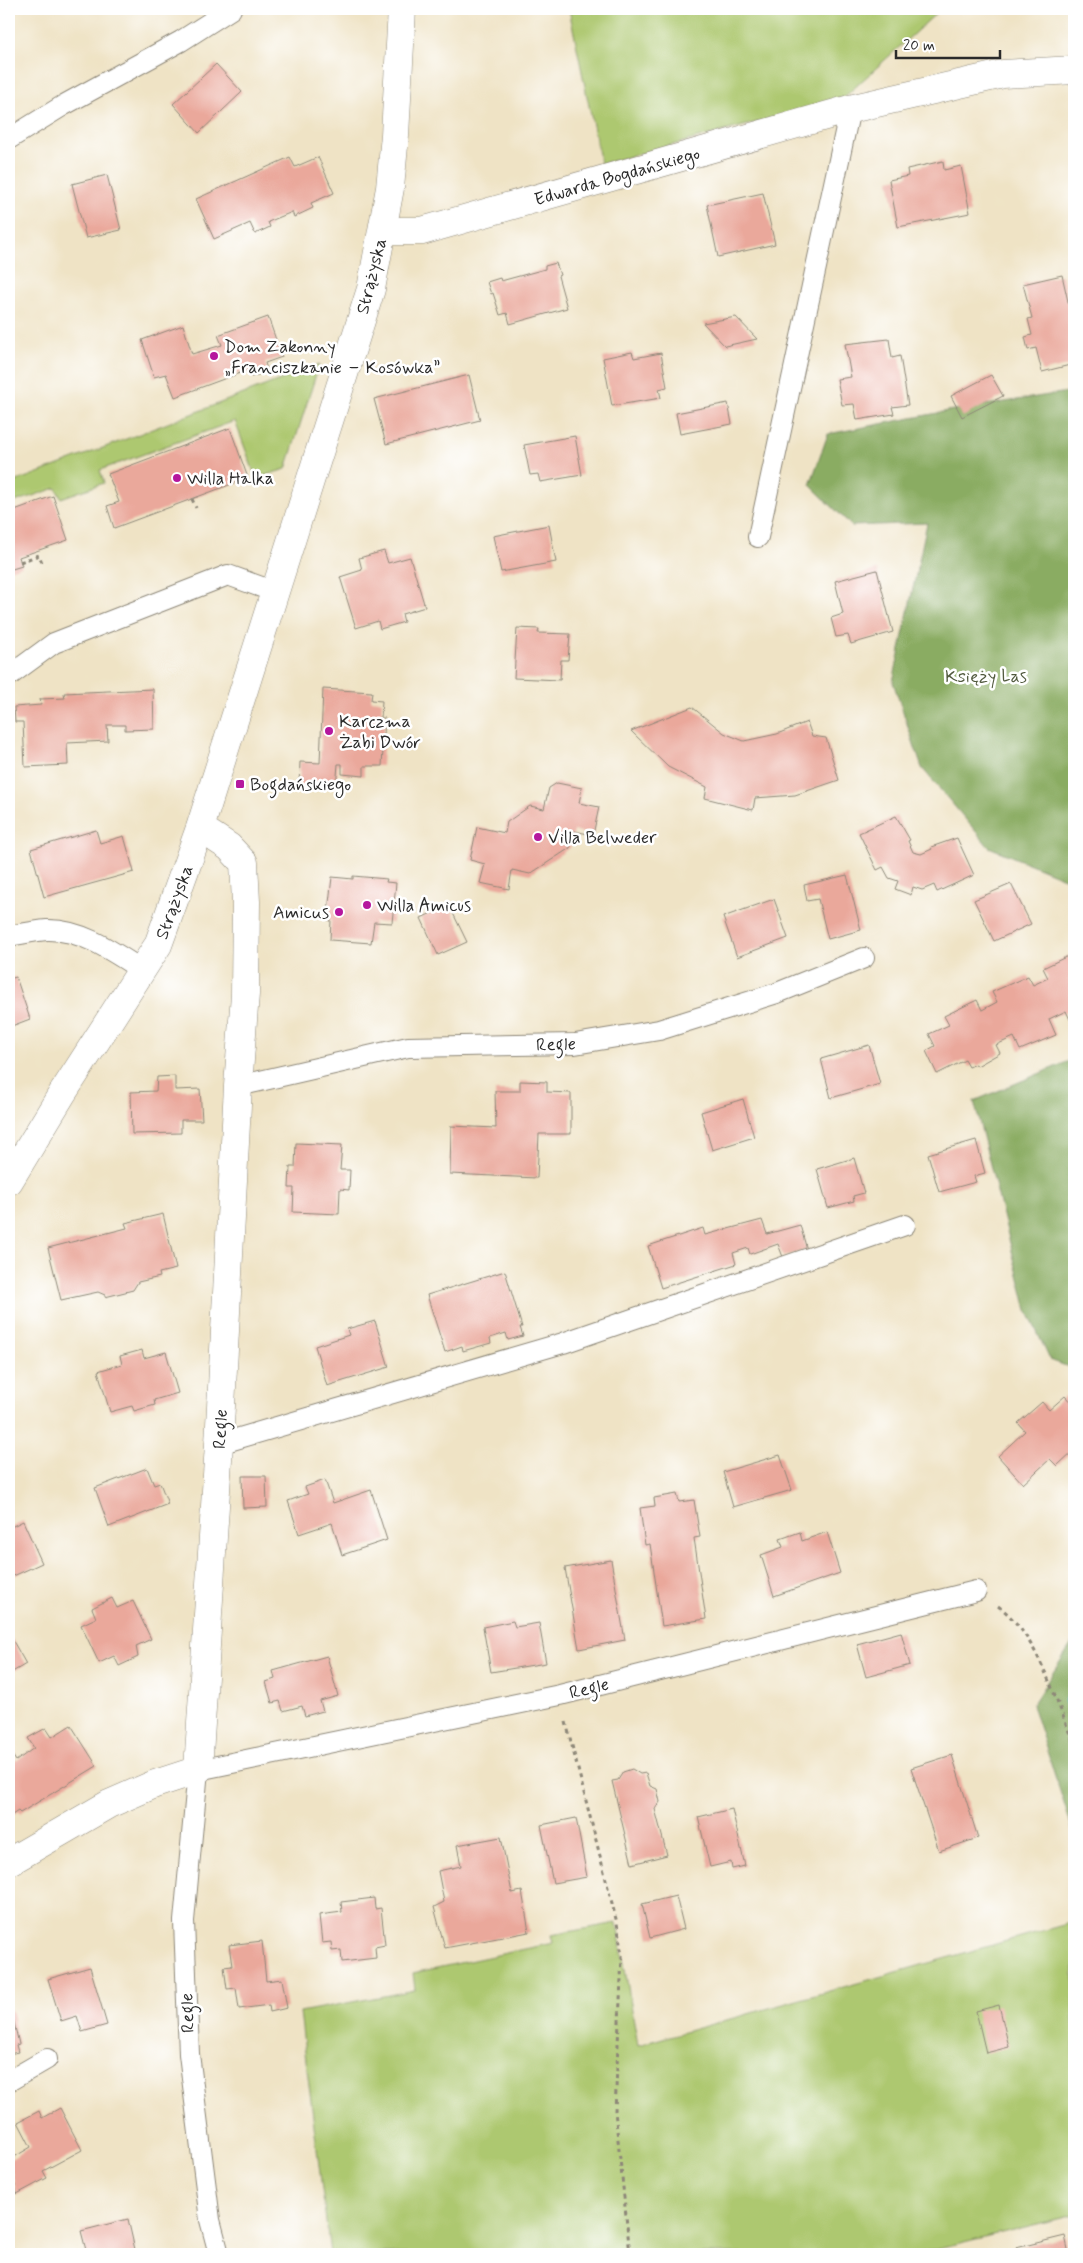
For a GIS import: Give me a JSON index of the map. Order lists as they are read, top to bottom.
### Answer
{
  "streets": {
    "street": ["Edwarda Bogdańskiego", "Strążyska", "Regle"]
  },
  "crossings": [
    ["Edwarda Bogdańskiego", "Strążyska"],
    ["Strążyska", "Regle"]
  ],
  "parks": ["Księży Las"],
  "places": {
    "other": [
      "Dom Zakonny „Franciszkanie – Kosówka”",
      "Willa Halka",
      "Karczma Żabi Dwór",
      "Villa Belweder",
      "Willa Amicus",
      "Amicus"
    ],
    "transit": ["Bogdańskiego"]
  },
  "scale_bar": "20 m"
}
